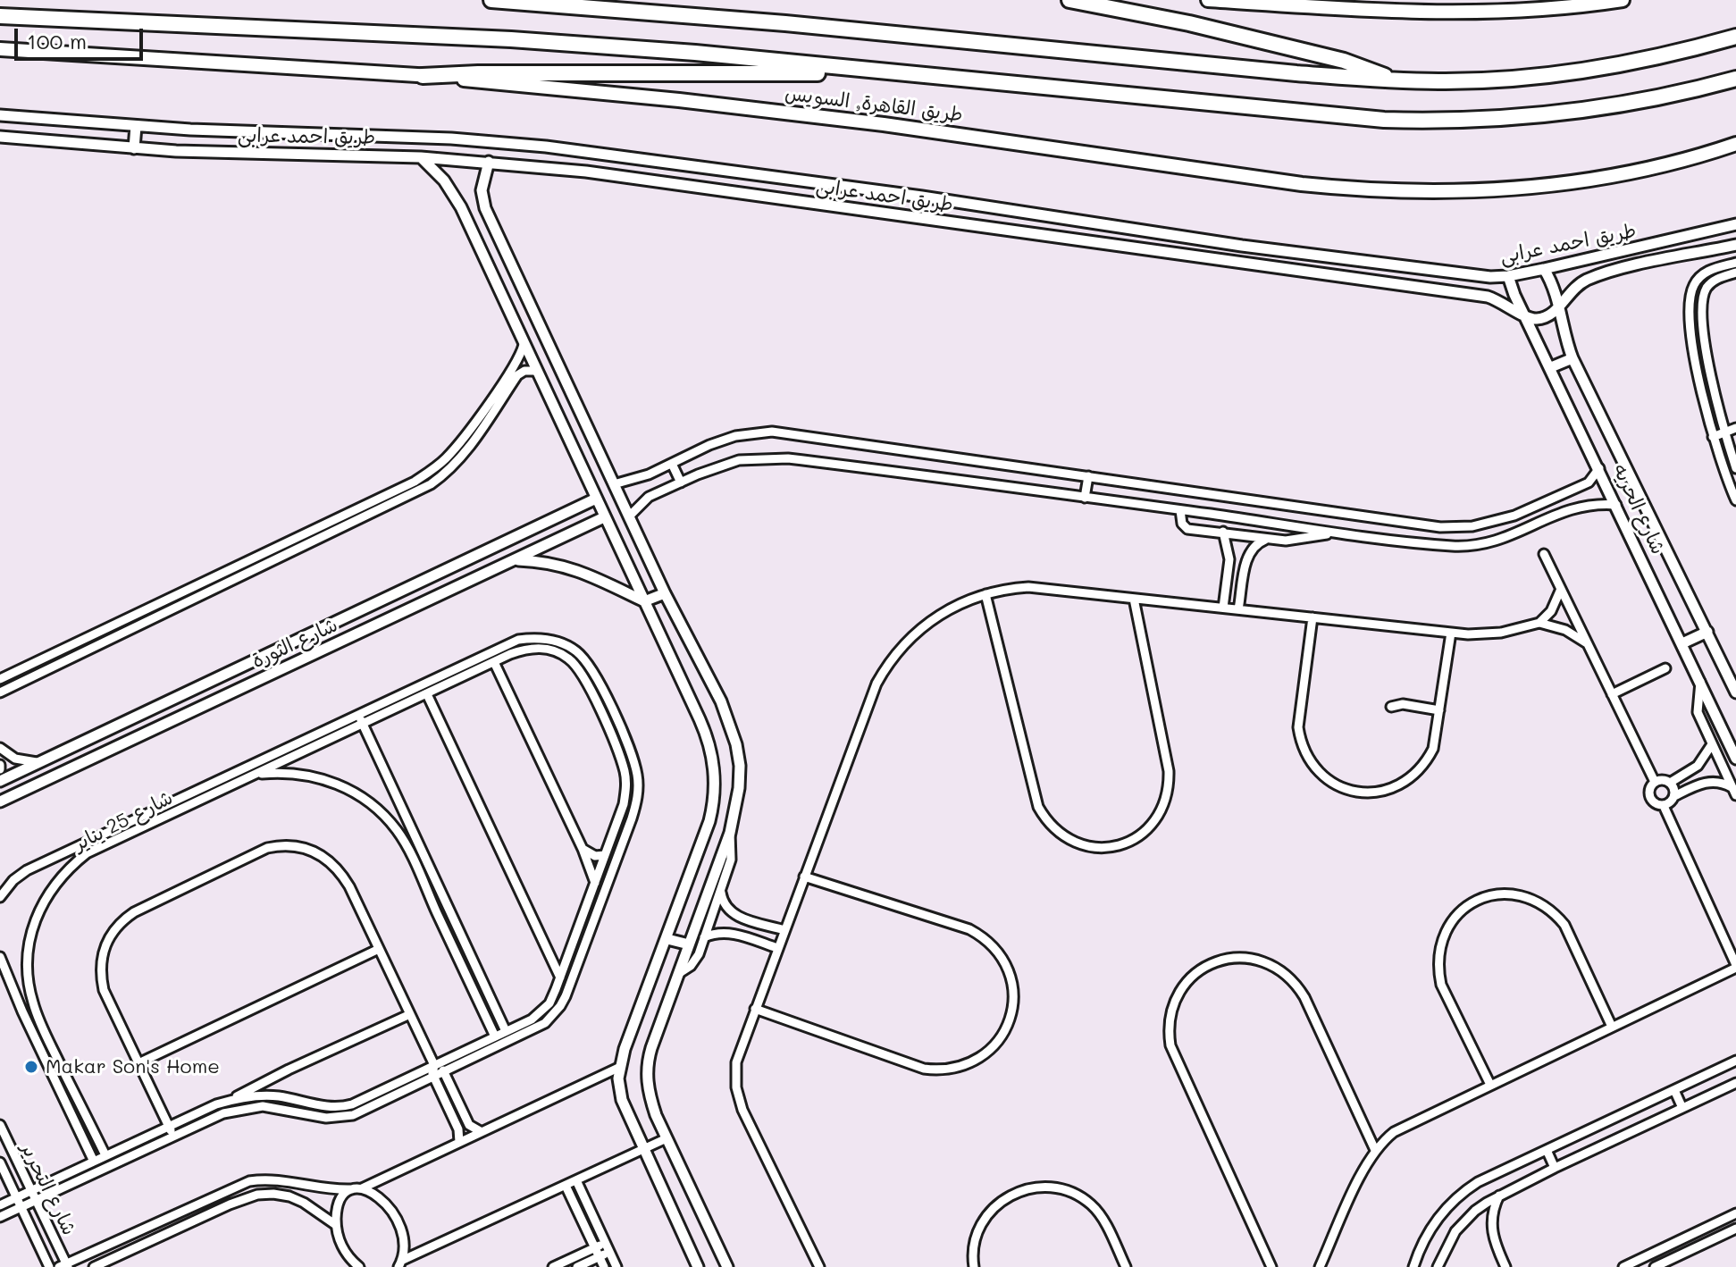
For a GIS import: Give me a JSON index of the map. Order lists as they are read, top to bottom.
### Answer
{
  "streets": {
    "highway": ["طريق القاهرة, السويس"],
    "street": [
      "طريق احمد عرابى",
      "شارع الحريه",
      "شارع الثورة",
      "شارع 25 يناير",
      "شارع التحرير"
    ]
  },
  "crossings": [
    ["طريق احمد عرابى", "شارع الحريه"]
  ],
  "places": ["Makar Son's Home"],
  "scale_bar": "100 m"
}
